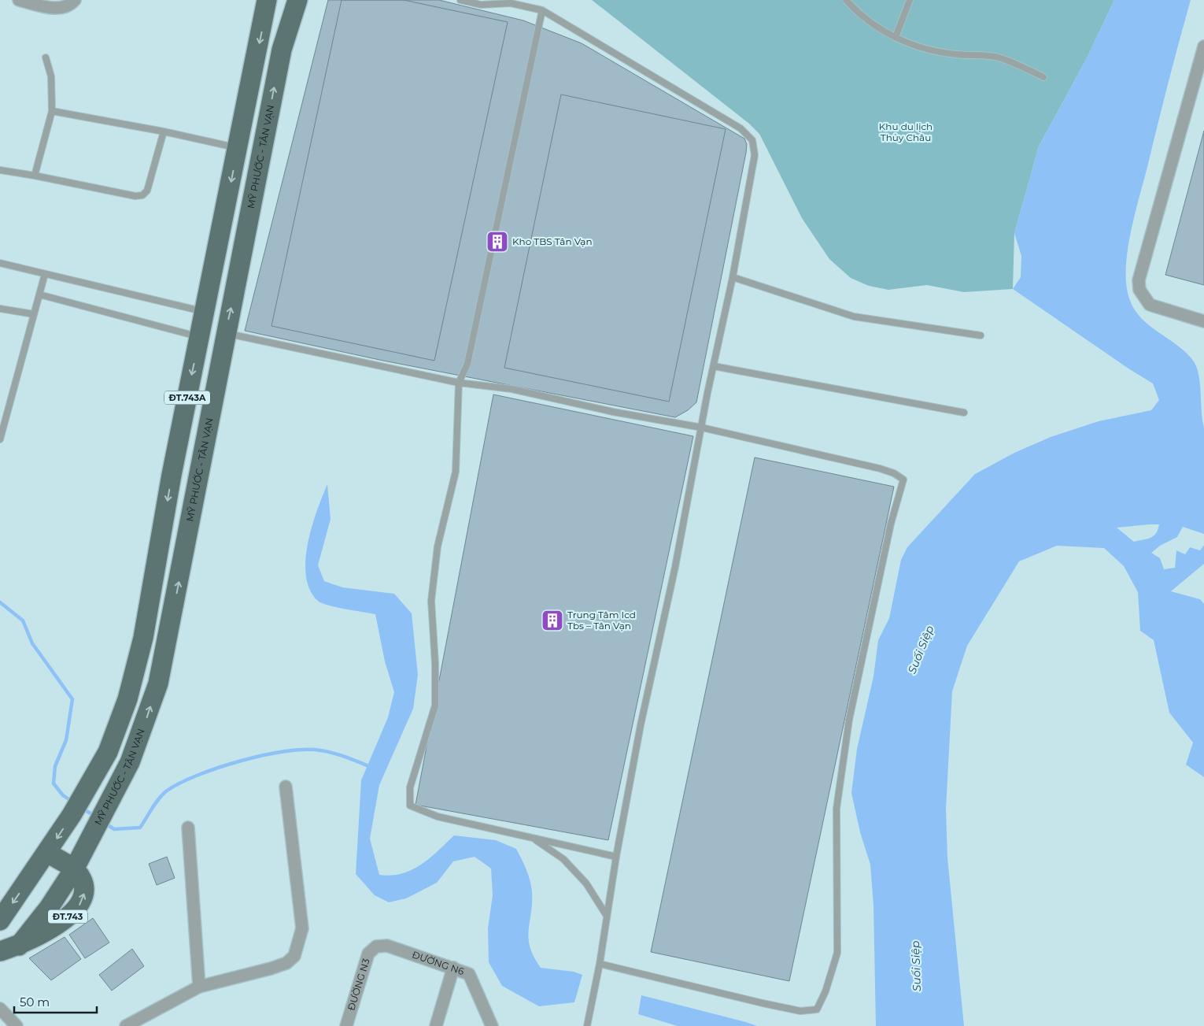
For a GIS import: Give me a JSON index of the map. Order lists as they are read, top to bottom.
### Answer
{
  "streets": {
    "main road": ["MỸ PHƯỚC - TÂN VẠN", "ĐT.743A", "ĐT.743"],
    "street": ["ĐƯỜNG N6", "ĐƯỜNG N3"]
  },
  "crossings": [
    ["MỸ PHƯỚC - TÂN VẠN", "ĐT.743A"],
    ["ĐƯỜNG N6", "ĐƯỜNG N3"]
  ],
  "water": ["Suối Siệp"],
  "parks": ["Khu du lịch Thủy Châu"],
  "places": {
    "building": ["Kho TBS Tân Vạn", "Trung Tâm Icd Tbs – Tân Vạn"]
  },
  "scale_bar": "50 m"
}
